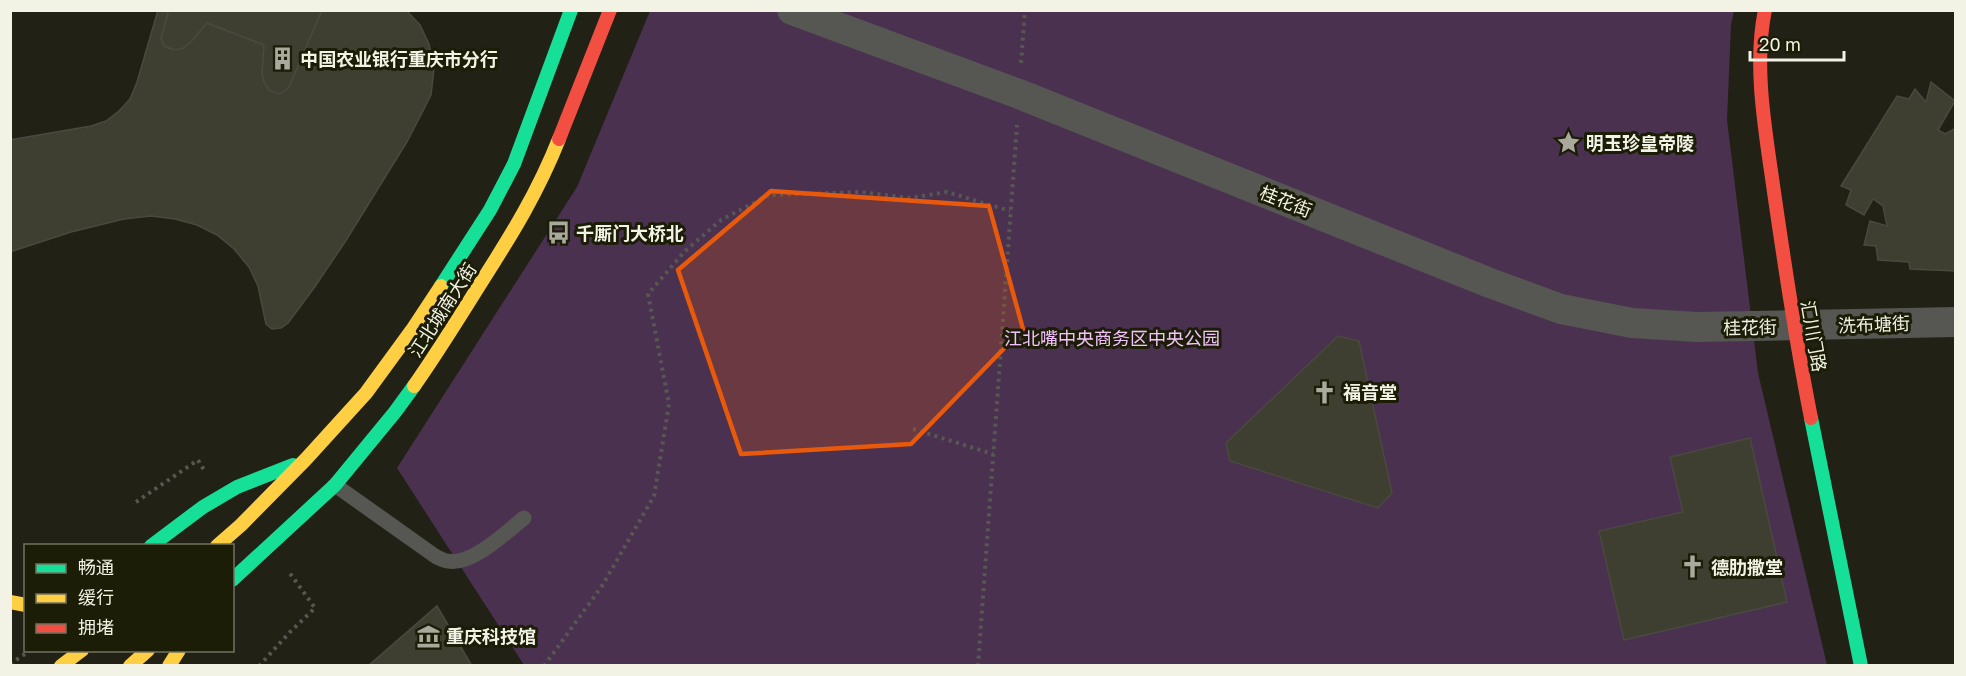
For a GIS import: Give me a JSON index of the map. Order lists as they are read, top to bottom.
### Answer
{
  "streets": {
    "main road": ["江北城南大街", "汇川门路"],
    "street": ["桂花街", "洗布塘街"]
  },
  "crossings": [
    ["桂花街", "洗布塘街"],
    ["桂花街", "汇川门路"],
    ["洗布塘街", "汇川门路"]
  ],
  "parks": ["江北嘴中央商务区中央公园"],
  "places": {
    "building": ["中国农业银行重庆市分行"],
    "place": ["明玉珍皇帝陵"],
    "bus stop": ["千厮门大桥北"],
    "church": ["福音堂", "德肋撒堂"],
    "museum": ["重庆科技馆"]
  },
  "legend": ["畅通", "缓行", "拥堵"],
  "scale_bar": "20 m"
}
